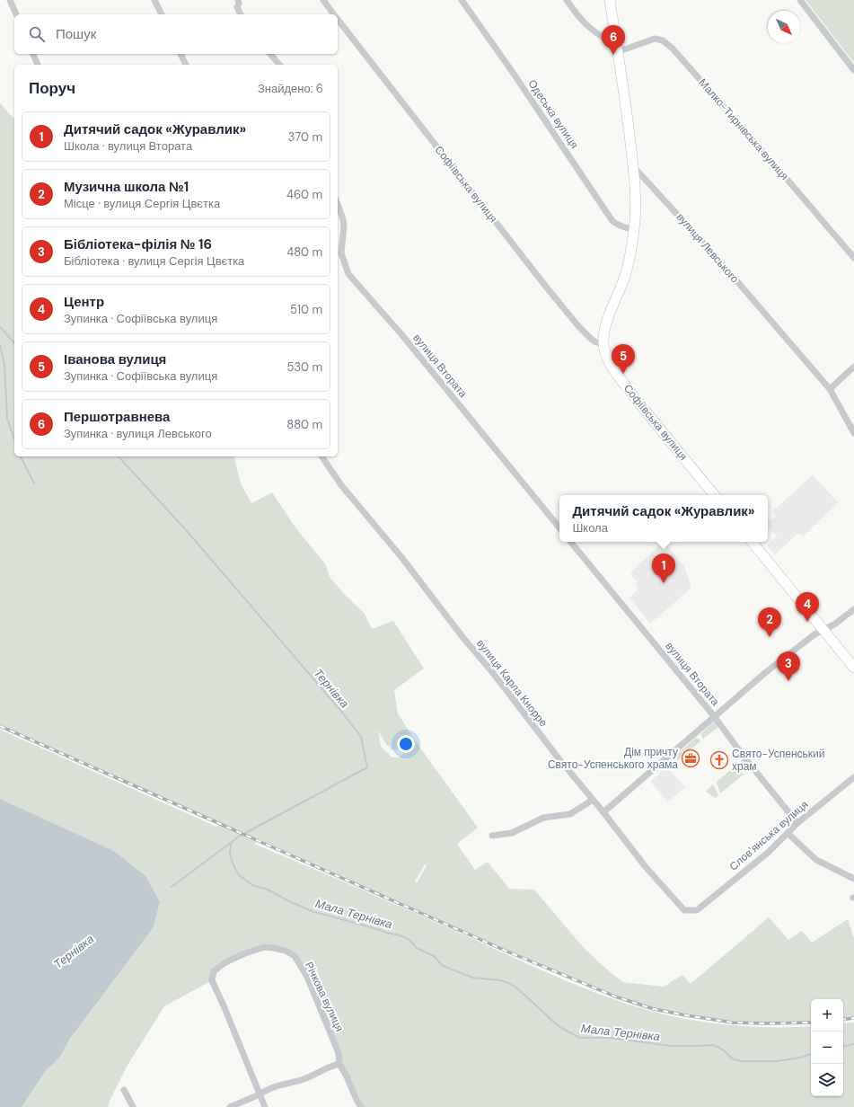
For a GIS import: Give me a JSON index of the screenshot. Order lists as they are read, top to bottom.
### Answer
{
  "streets": {
    "main road": ["Софіївська вулиця"],
    "street": [
      "Одеська вулиця",
      "Малко-Тирнівська вулиця",
      "вулиця Левського",
      "вулиця Втората",
      "вулиця Карла Кнорре",
      "Словʼянська вулиця",
      "Річкова вулиця"
    ]
  },
  "crossings": [
    ["Одеська вулиця", "Софіївська вулиця"],
    ["Софіївська вулиця", "вулиця Левського"],
    ["вулиця Втората", "Словʼянська вулиця"],
    ["вулиця Карла Кнорре", "Словʼянська вулиця"]
  ],
  "water": ["Тернівка", "Мала Тернівка"],
  "places": {
    "office": ["Дім причту Свято-Успенського храма"],
    "church": ["Свято-Успенський храм"]
  },
  "north": "bottom right",
  "page": {
    "search": "Пошук",
    "pins": [
      "6",
      "5",
      "1",
      "4",
      "2",
      "3"
    ],
    "heading": ["Поруч", "Знайдено: 6"],
    "list": [
      {
        "mark": "1",
        "name": "Дитячий садок «Журавлик»",
        "note": "Школа · вулиця Втората",
        "value": "370 m"
      },
      {
        "mark": "2",
        "name": "Музична школа №1",
        "note": "Місце · вулиця Сергія Цвєтка",
        "value": "460 m"
      },
      {
        "mark": "3",
        "name": "Бібліотека-філія № 16",
        "note": "Бібліотека · вулиця Сергія Цвєтка",
        "value": "480 m"
      },
      {
        "mark": "4",
        "name": "Центр",
        "note": "Зупинка · Софіївська вулиця",
        "value": "510 m"
      },
      {
        "mark": "5",
        "name": "Іванова вулиця",
        "note": "Зупинка · Софіївська вулиця",
        "value": "530 m"
      },
      {
        "mark": "6",
        "name": "Першотравнева",
        "note": "Зупинка · вулиця Левського",
        "value": "880 m"
      }
    ],
    "popup": ["Дитячий садок «Журавлик»", "Школа"],
    "map_buttons": ["+", "−"]
  }
}
